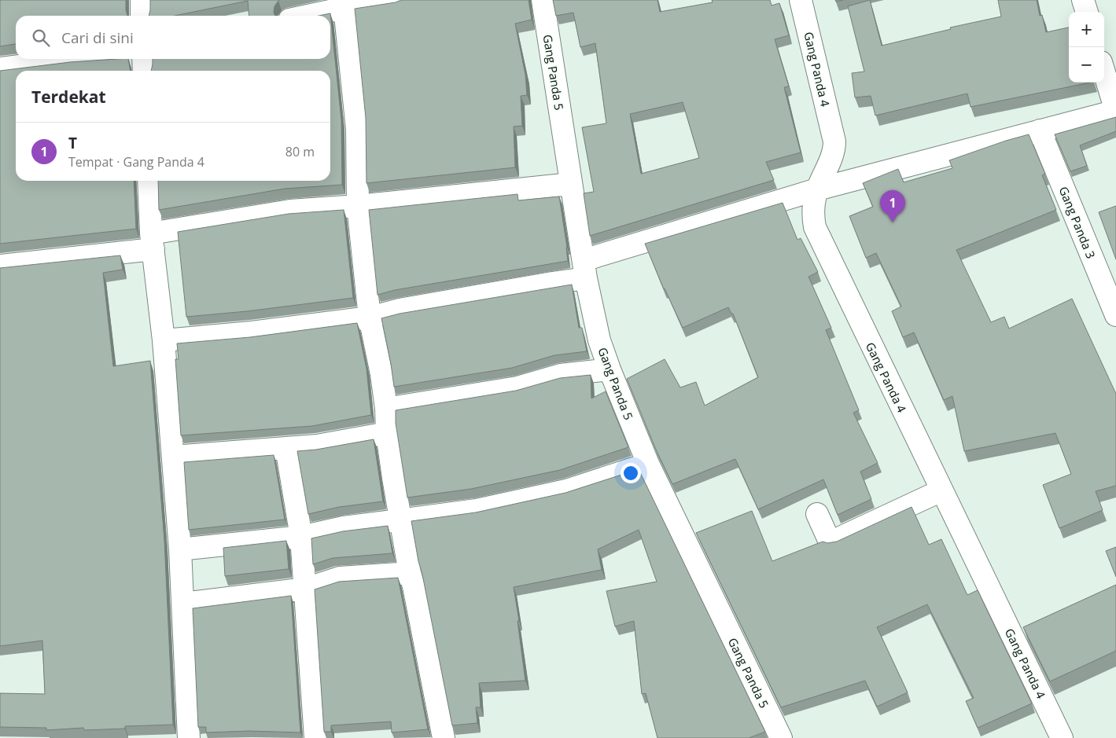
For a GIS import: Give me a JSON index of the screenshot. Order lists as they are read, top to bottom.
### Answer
{
  "streets": {
    "street": ["Gang Panda 4", "Gang Panda 5", "Gang Panda 3"]
  },
  "page": {
    "map_buttons": ["+", "−"],
    "search": "Cari di sini",
    "heading": "Terdekat",
    "list": [
      {
        "mark": "1",
        "name": "T",
        "note": "Tempat · Gang Panda 4",
        "value": "80 m"
      }
    ],
    "pins": "1"
  }
}
